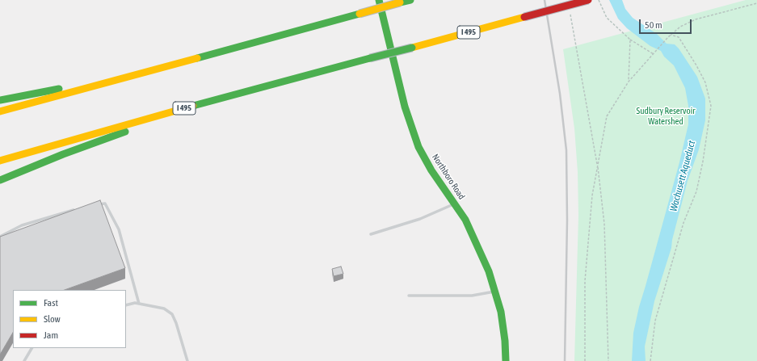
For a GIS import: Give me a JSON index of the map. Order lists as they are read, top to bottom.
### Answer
{
  "streets": {
    "main road": ["I 495", "Northboro Road"]
  },
  "water": ["Wachusett Aqueduct"],
  "parks": ["Sudbury Reservoir Watershed"],
  "legend": ["Fast", "Slow", "Jam"],
  "scale_bar": "50 m"
}
